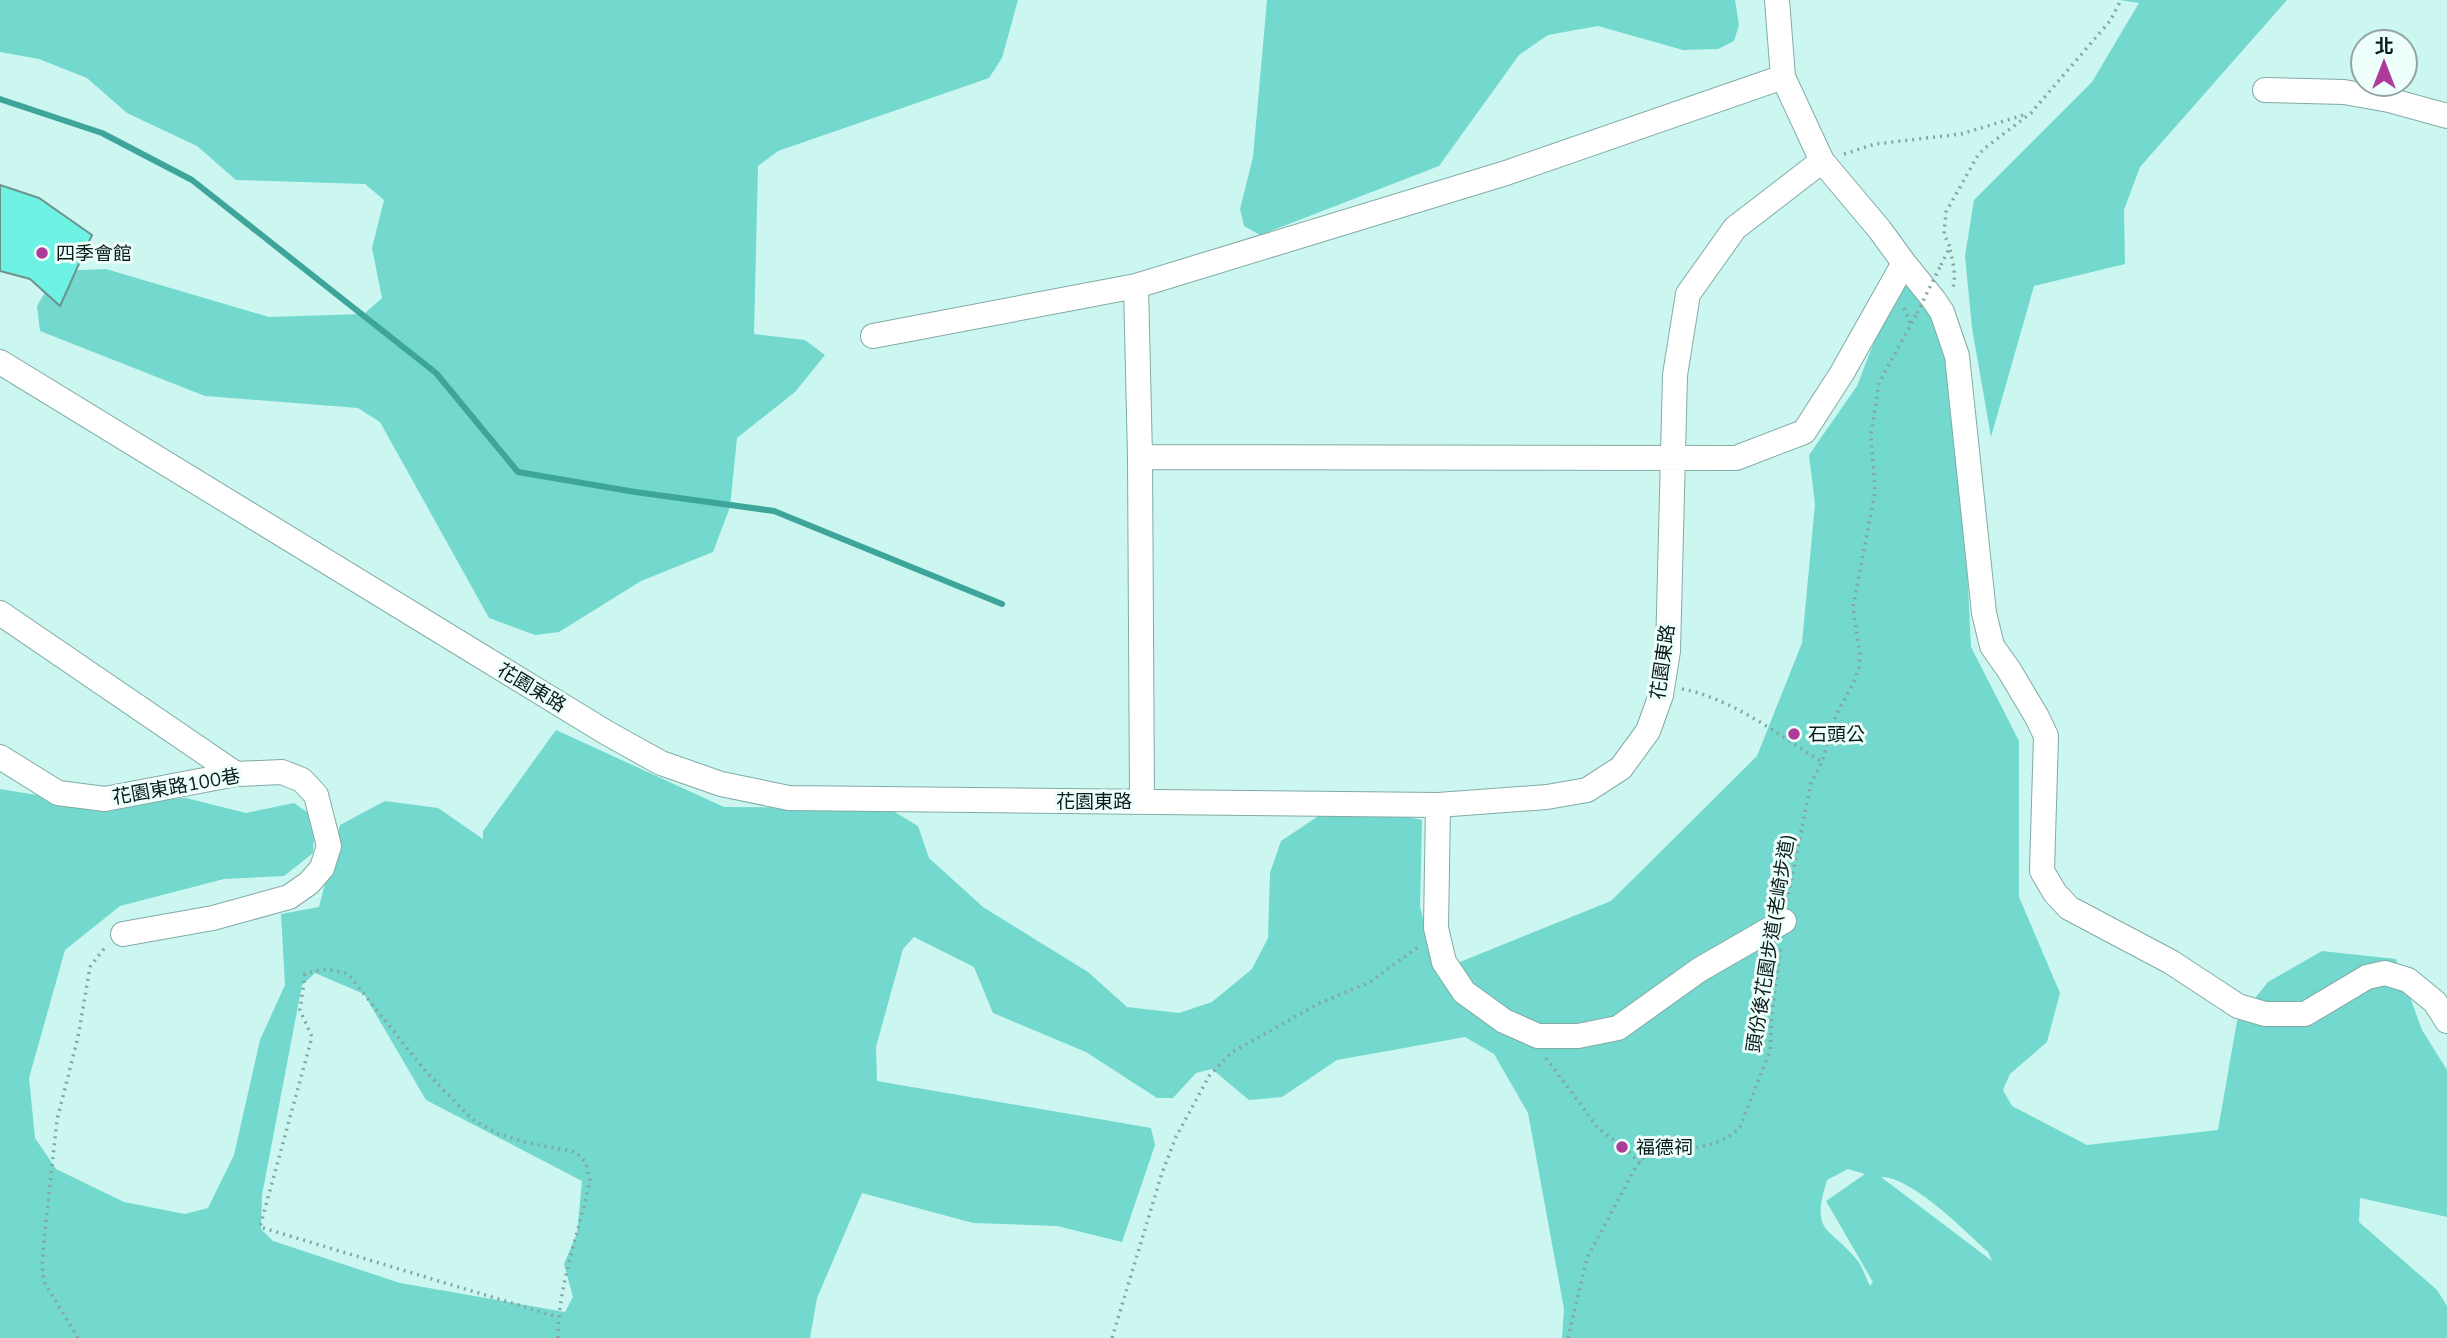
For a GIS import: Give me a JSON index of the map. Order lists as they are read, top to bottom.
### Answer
{
  "streets": {
    "street": ["花園東路", "花園東路100巷"],
    "path": ["頭份後花園步道(老崎步道)"]
  },
  "places": ["四季會館", "石頭公", "福德祠"],
  "north": "top"
}
